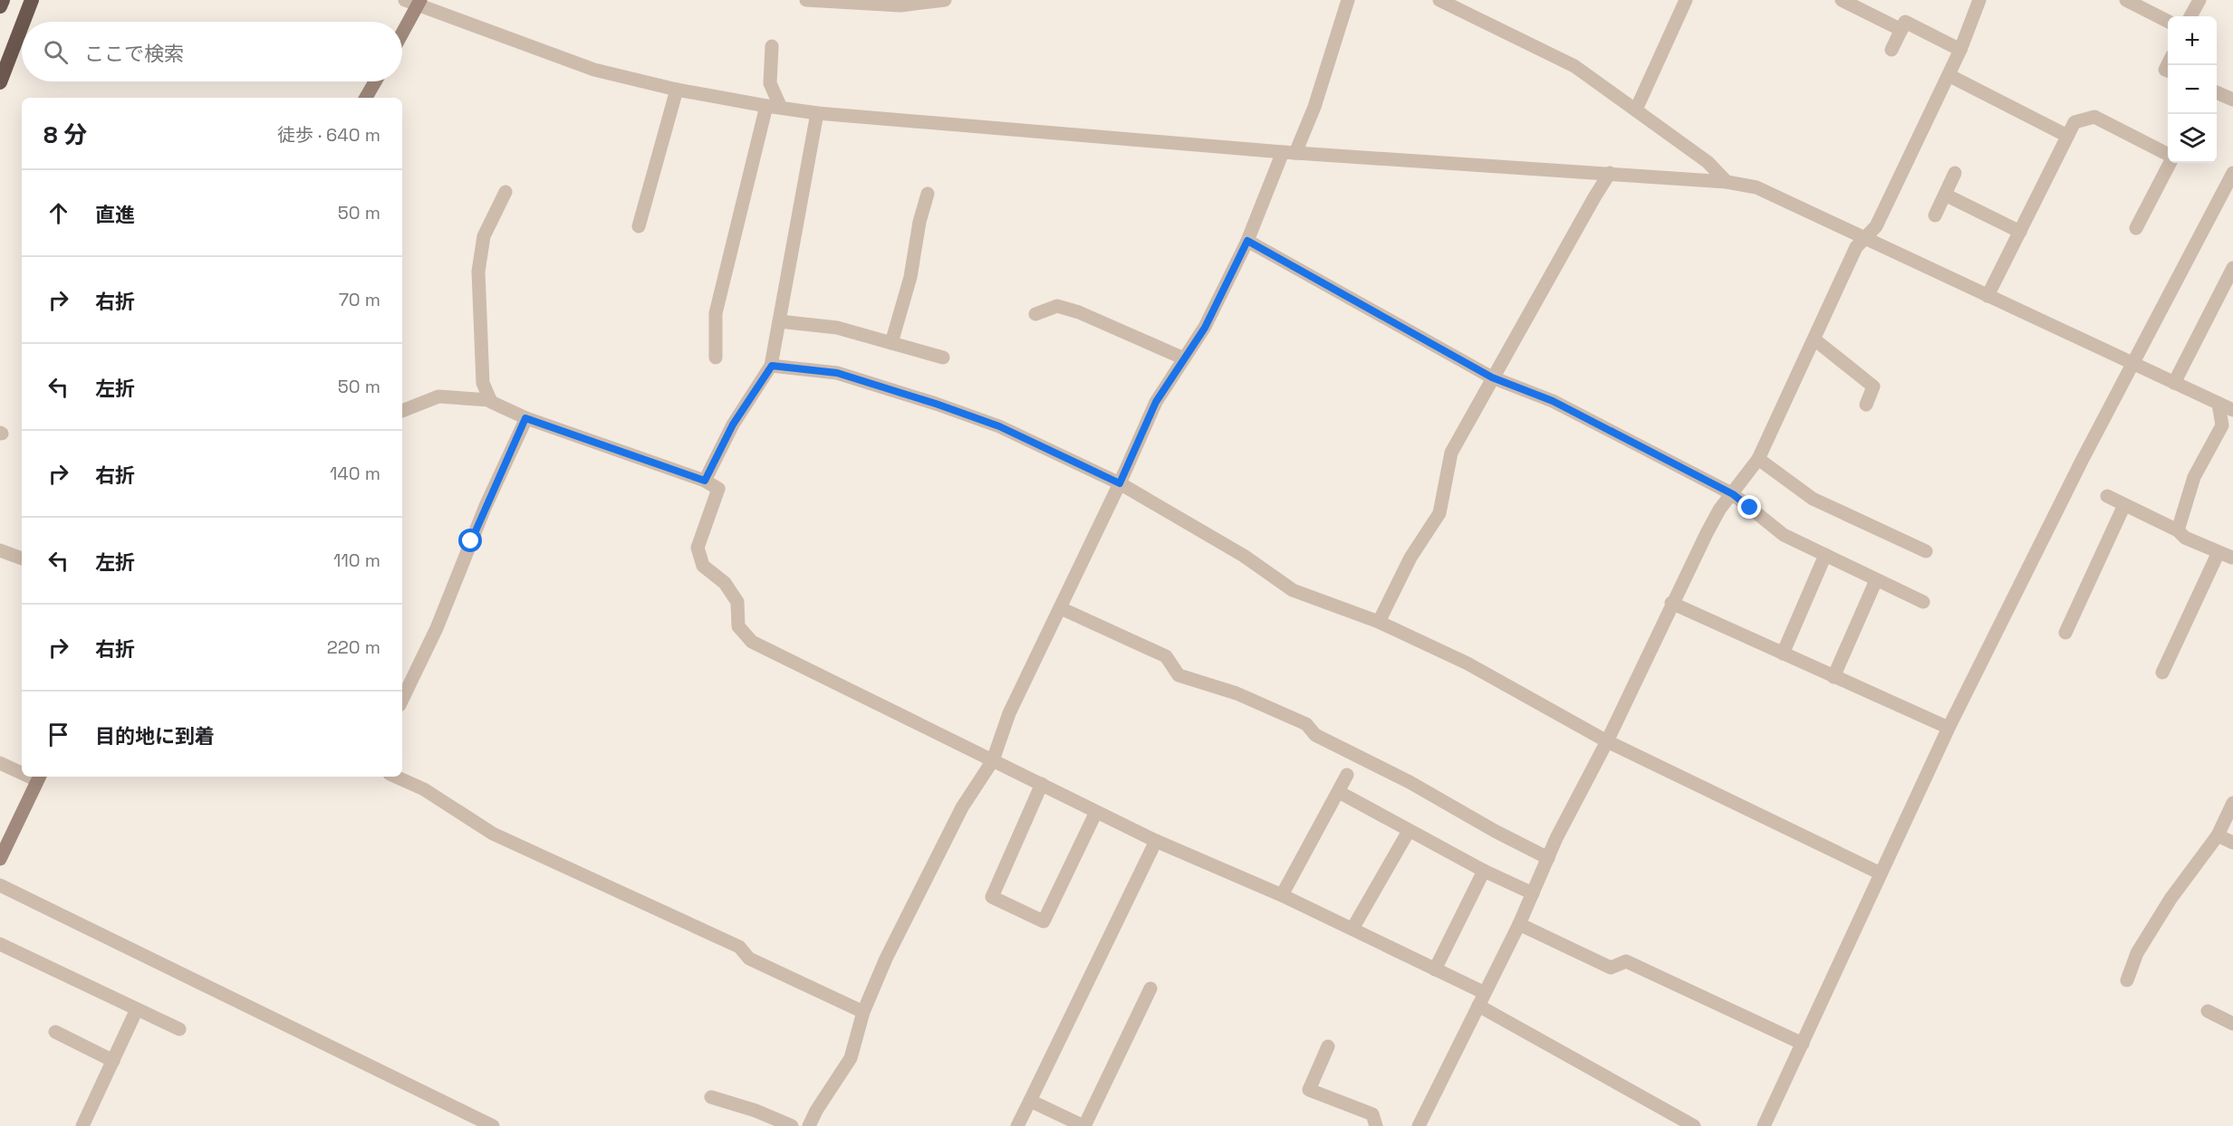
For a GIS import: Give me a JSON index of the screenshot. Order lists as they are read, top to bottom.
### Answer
{
  "page": {
    "map_buttons": ["+", "−"],
    "search": "ここで検索",
    "heading": ["8 分", "徒歩 · 640 m"],
    "list": [
      ["直進", "50 m"],
      ["右折", "70 m"],
      ["左折", "50 m"],
      ["右折", "140 m"],
      ["左折", "110 m"],
      ["右折", "220 m"],
      "目的地に到着"
    ]
  }
}
